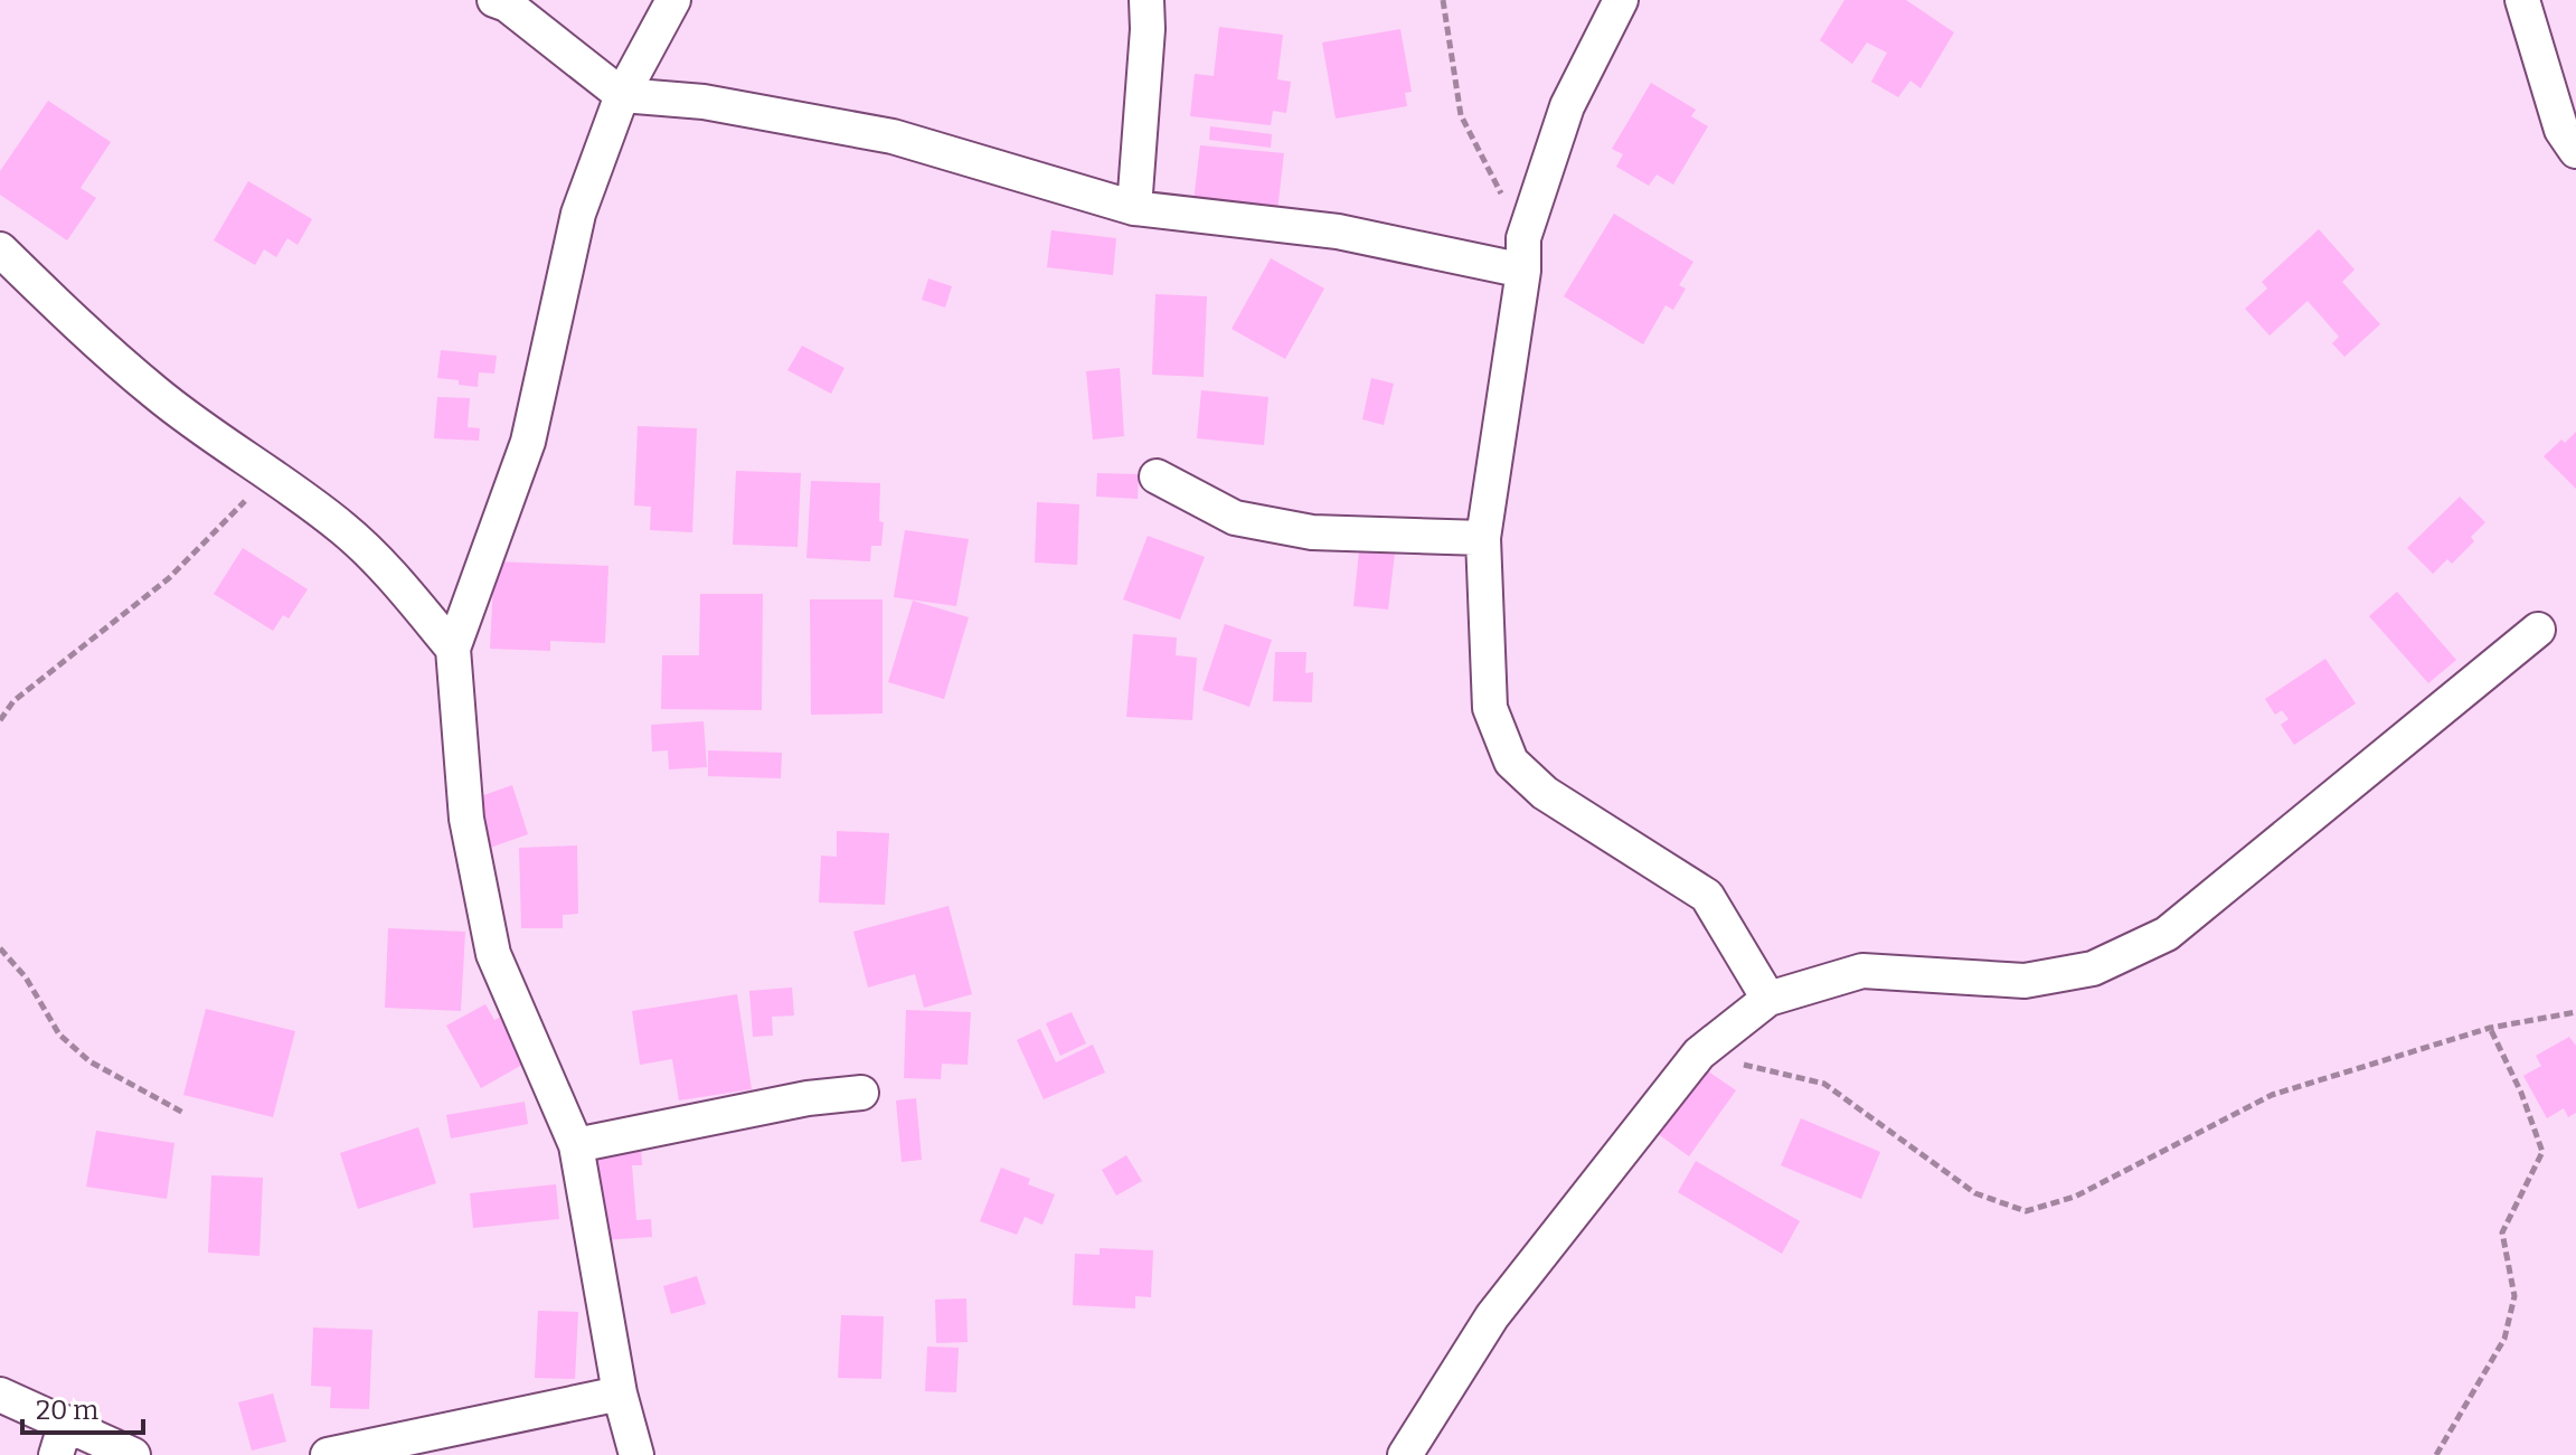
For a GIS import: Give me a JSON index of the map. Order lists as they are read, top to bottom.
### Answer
{
  "scale_bar": "20 m"
}
